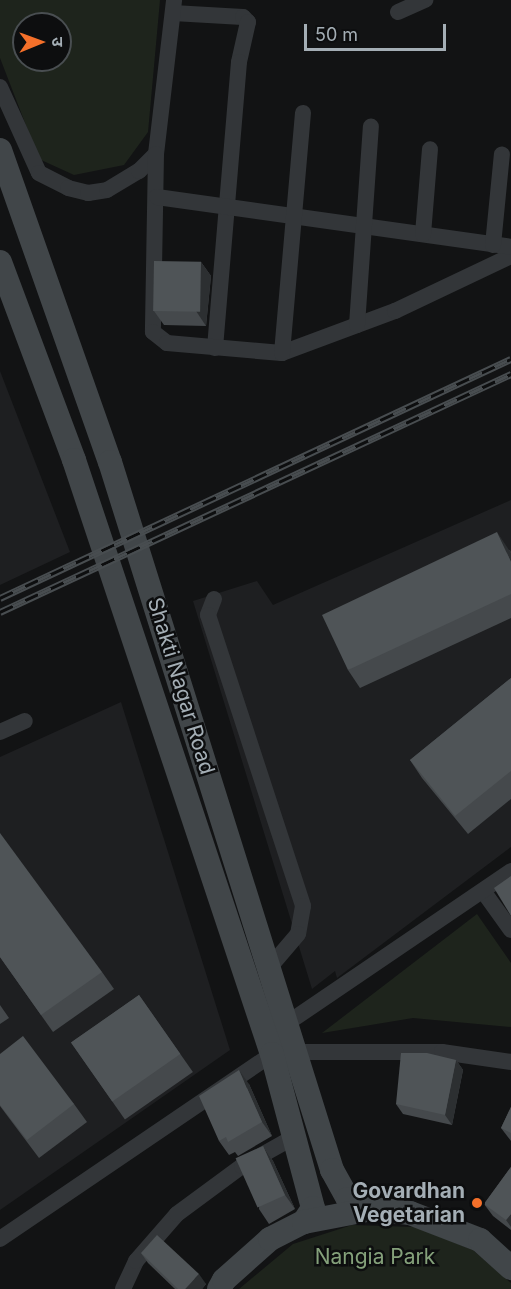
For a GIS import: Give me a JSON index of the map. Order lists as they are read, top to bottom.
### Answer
{
  "streets": {
    "street": ["Shakti Nagar Road"]
  },
  "parks": ["Nangia Park"],
  "places": ["Govardhan Vegetarian"],
  "scale_bar": "50 m",
  "north": "right"
}
